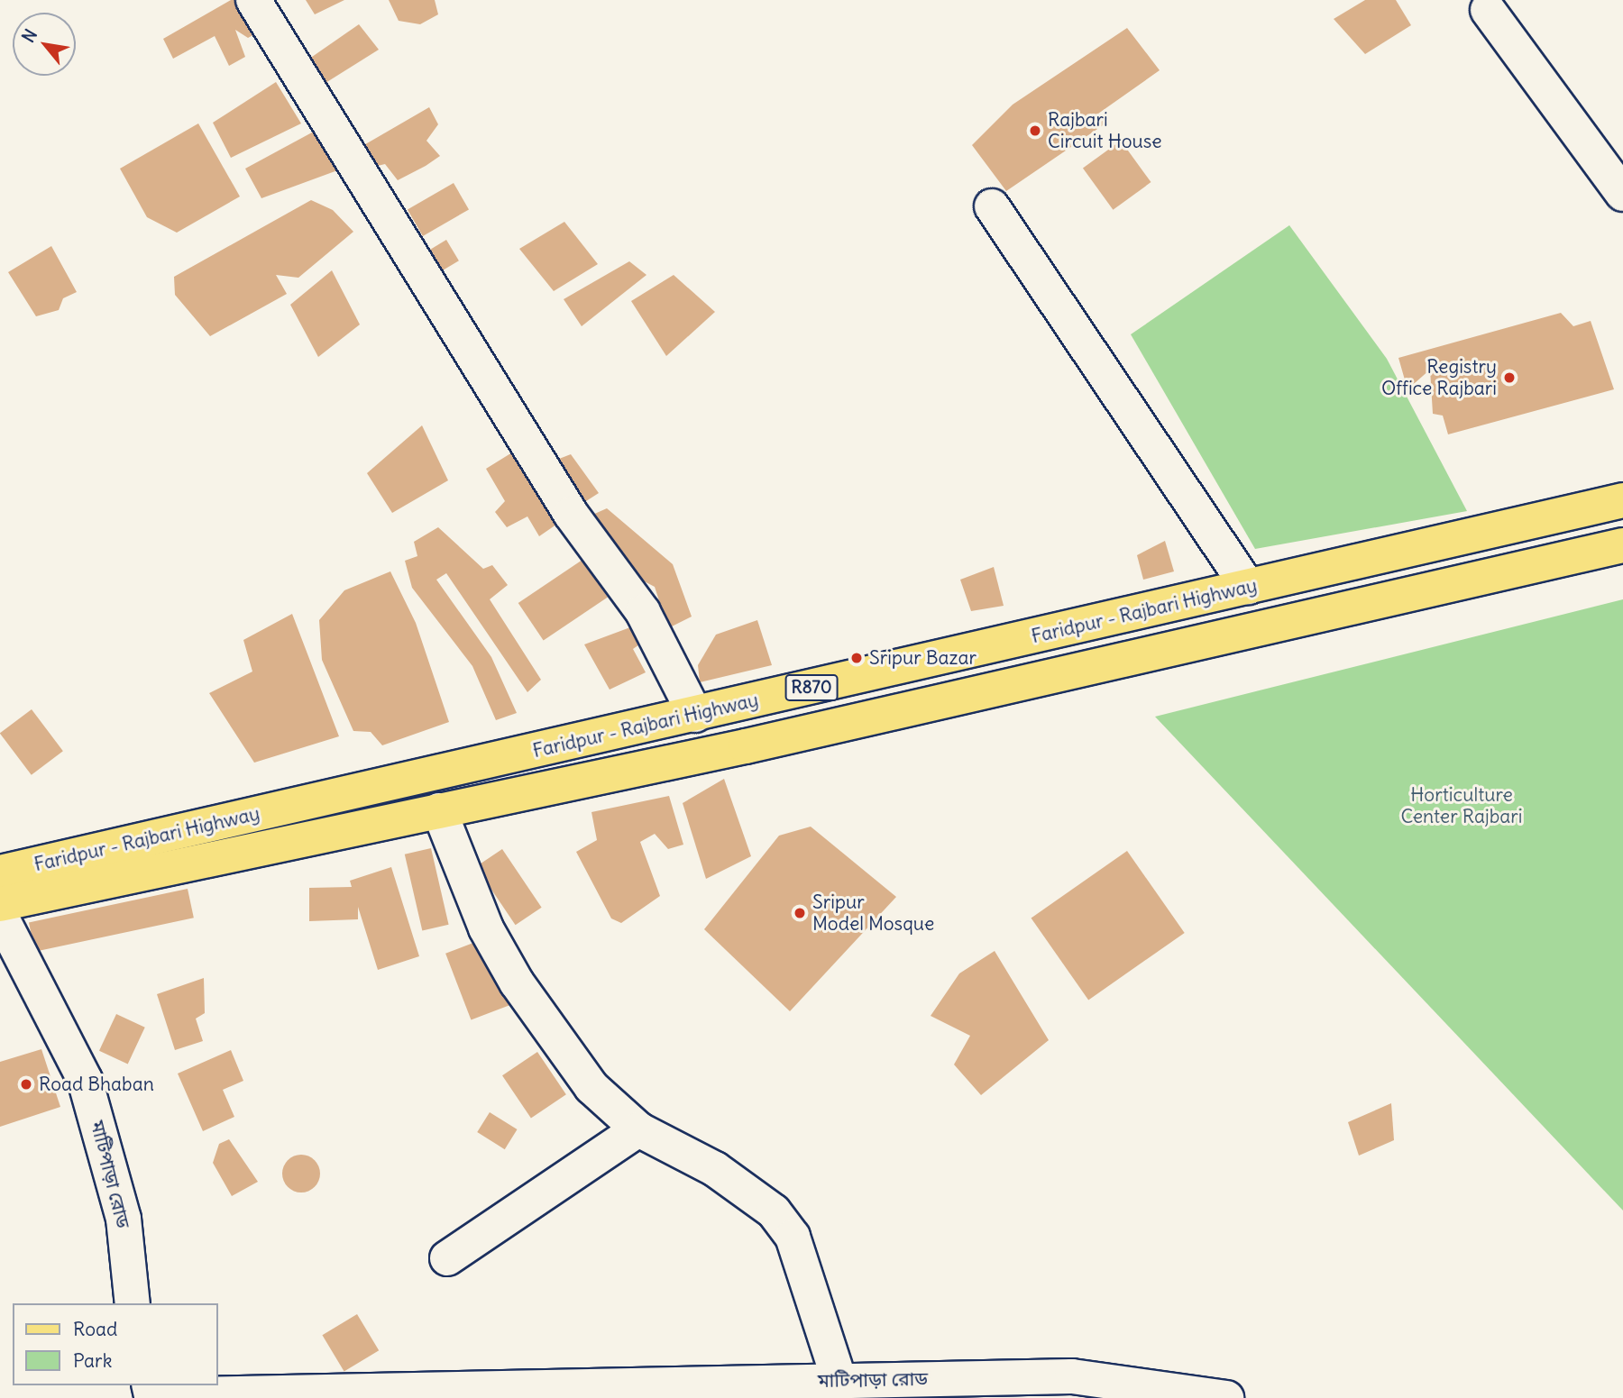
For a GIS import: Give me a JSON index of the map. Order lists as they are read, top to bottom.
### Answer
{
  "streets": {
    "main road": ["Faridpur - Rajbari Highway", "R870"],
    "street": ["মাটিপাড়া রোড"]
  },
  "parks": ["Horticulture Center Rajbari"],
  "places": [
    "Rajbari Circuit House",
    "Registry Office Rajbari",
    "Sripur Bazar",
    "Sripur Model Mosque",
    "Road Bhaban"
  ],
  "legend": ["Road", "Park"],
  "north": "top left"
}
